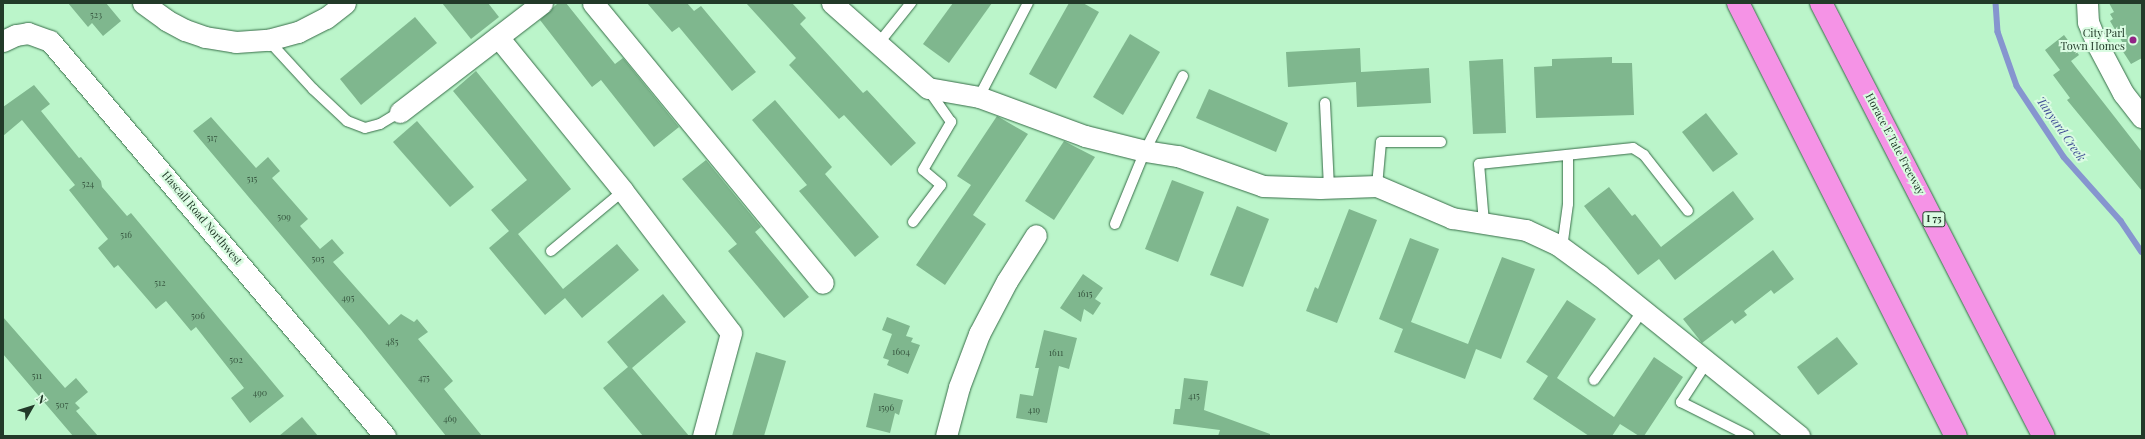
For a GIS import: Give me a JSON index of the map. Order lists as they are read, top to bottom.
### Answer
{
  "streets": {
    "highway": ["Horace E Tate Freeway", "I 75"],
    "street": ["Hascall Road Northwest"]
  },
  "water": ["Tanyard Creek"],
  "places": ["City Parl Town Homes"],
  "house_numbers": [
    "523",
    "517",
    "515",
    "524",
    "509",
    "516",
    "505",
    "512",
    "1615",
    "495",
    "506",
    "485",
    "1604",
    "1611",
    "502",
    "511",
    "475",
    "490",
    "415",
    "507",
    "1596",
    "419",
    "469"
  ],
  "north": "top right"
}
